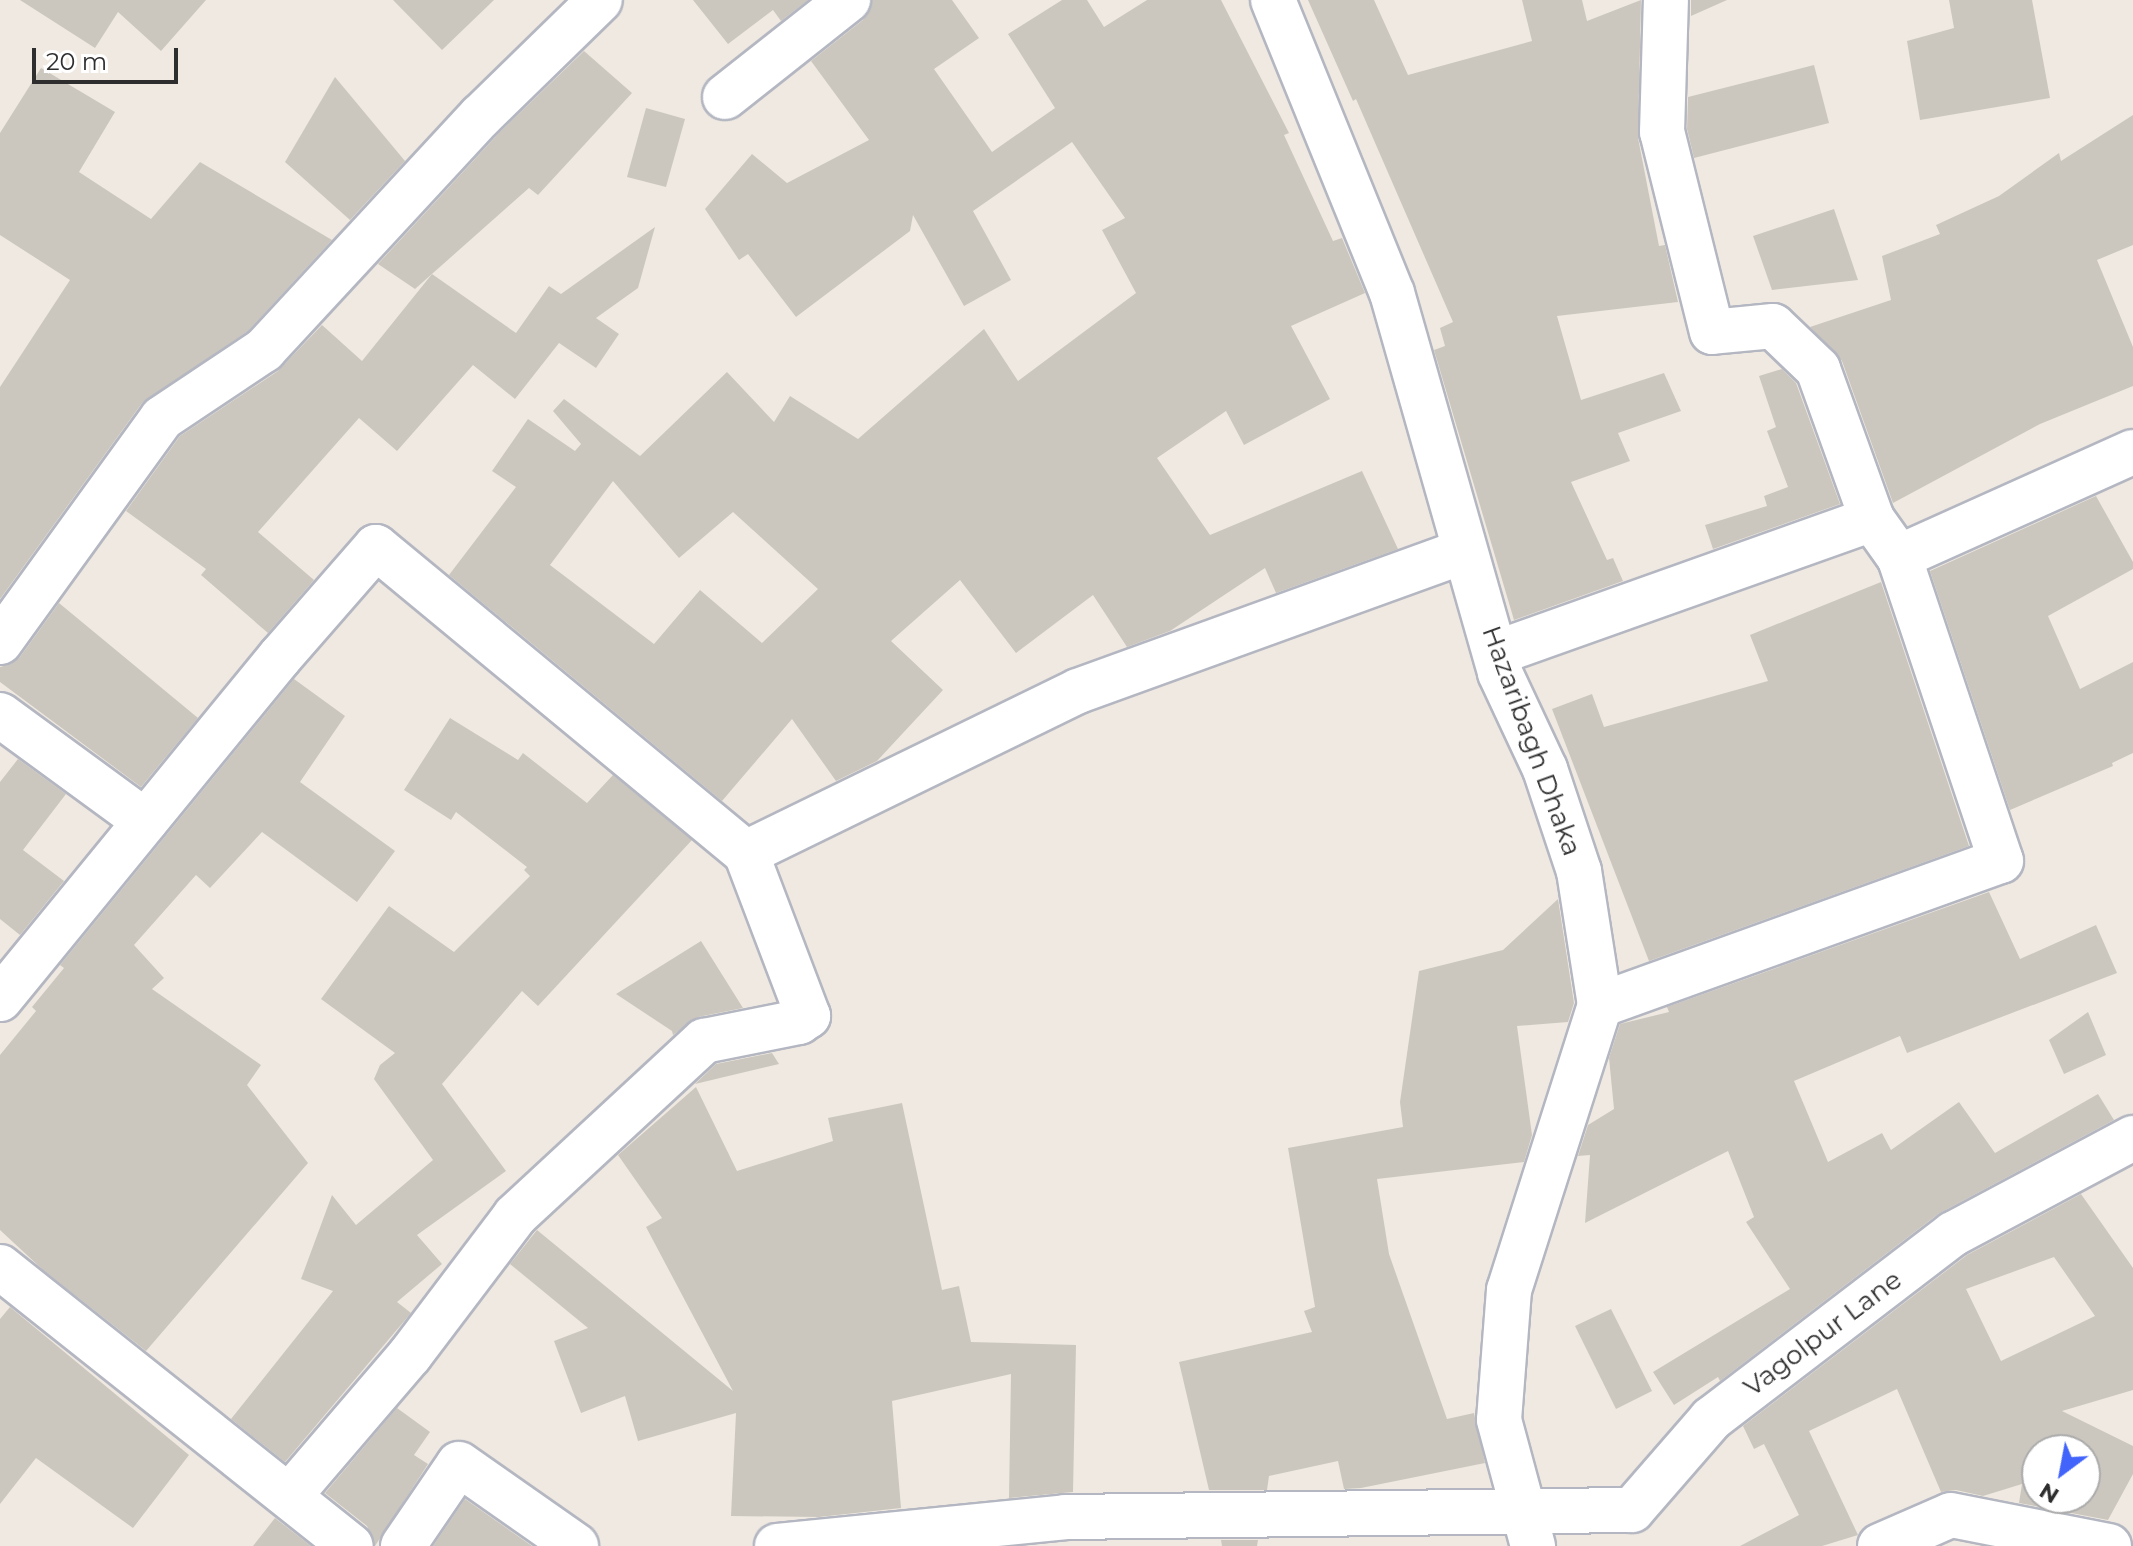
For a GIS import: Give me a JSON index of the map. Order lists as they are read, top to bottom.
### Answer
{
  "streets": {
    "street": ["Hazaribagh Dhaka", "Vagolpur Lane"]
  },
  "crossings": [
    ["Hazaribagh Dhaka", "Vagolpur Lane"]
  ],
  "scale_bar": "20 m",
  "north": "bottom left"
}
